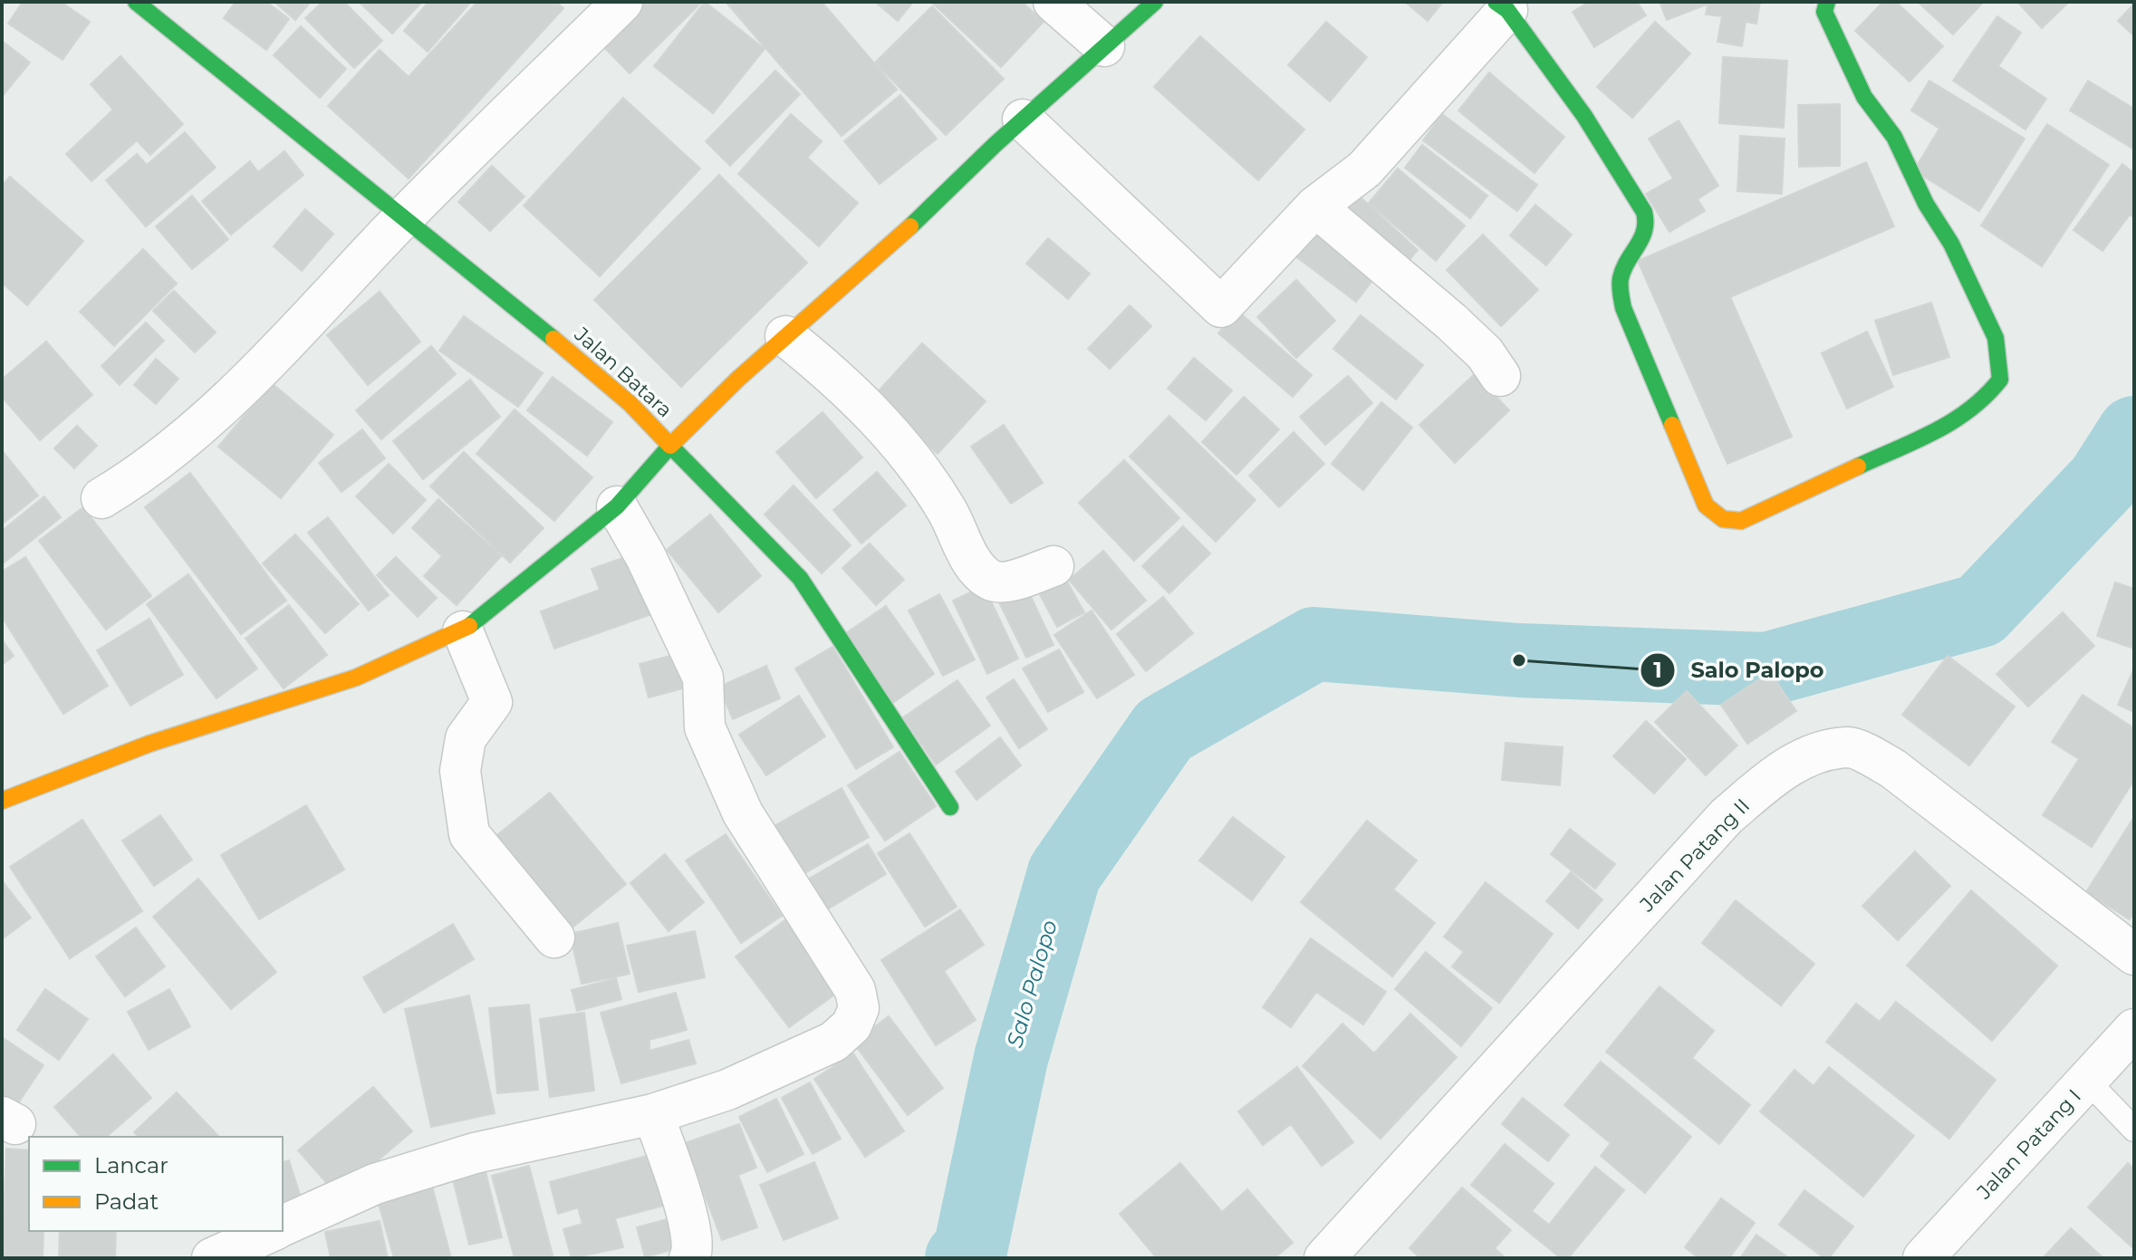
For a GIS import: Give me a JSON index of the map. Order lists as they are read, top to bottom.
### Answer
{
  "streets": {
    "street": ["Jalan Batara", "Jalan Patang II", "Jalan Patang I"]
  },
  "water": ["Salo Palopo"],
  "places": ["Salo Palopo"],
  "legend": ["Lancar", "Padat"]
}
